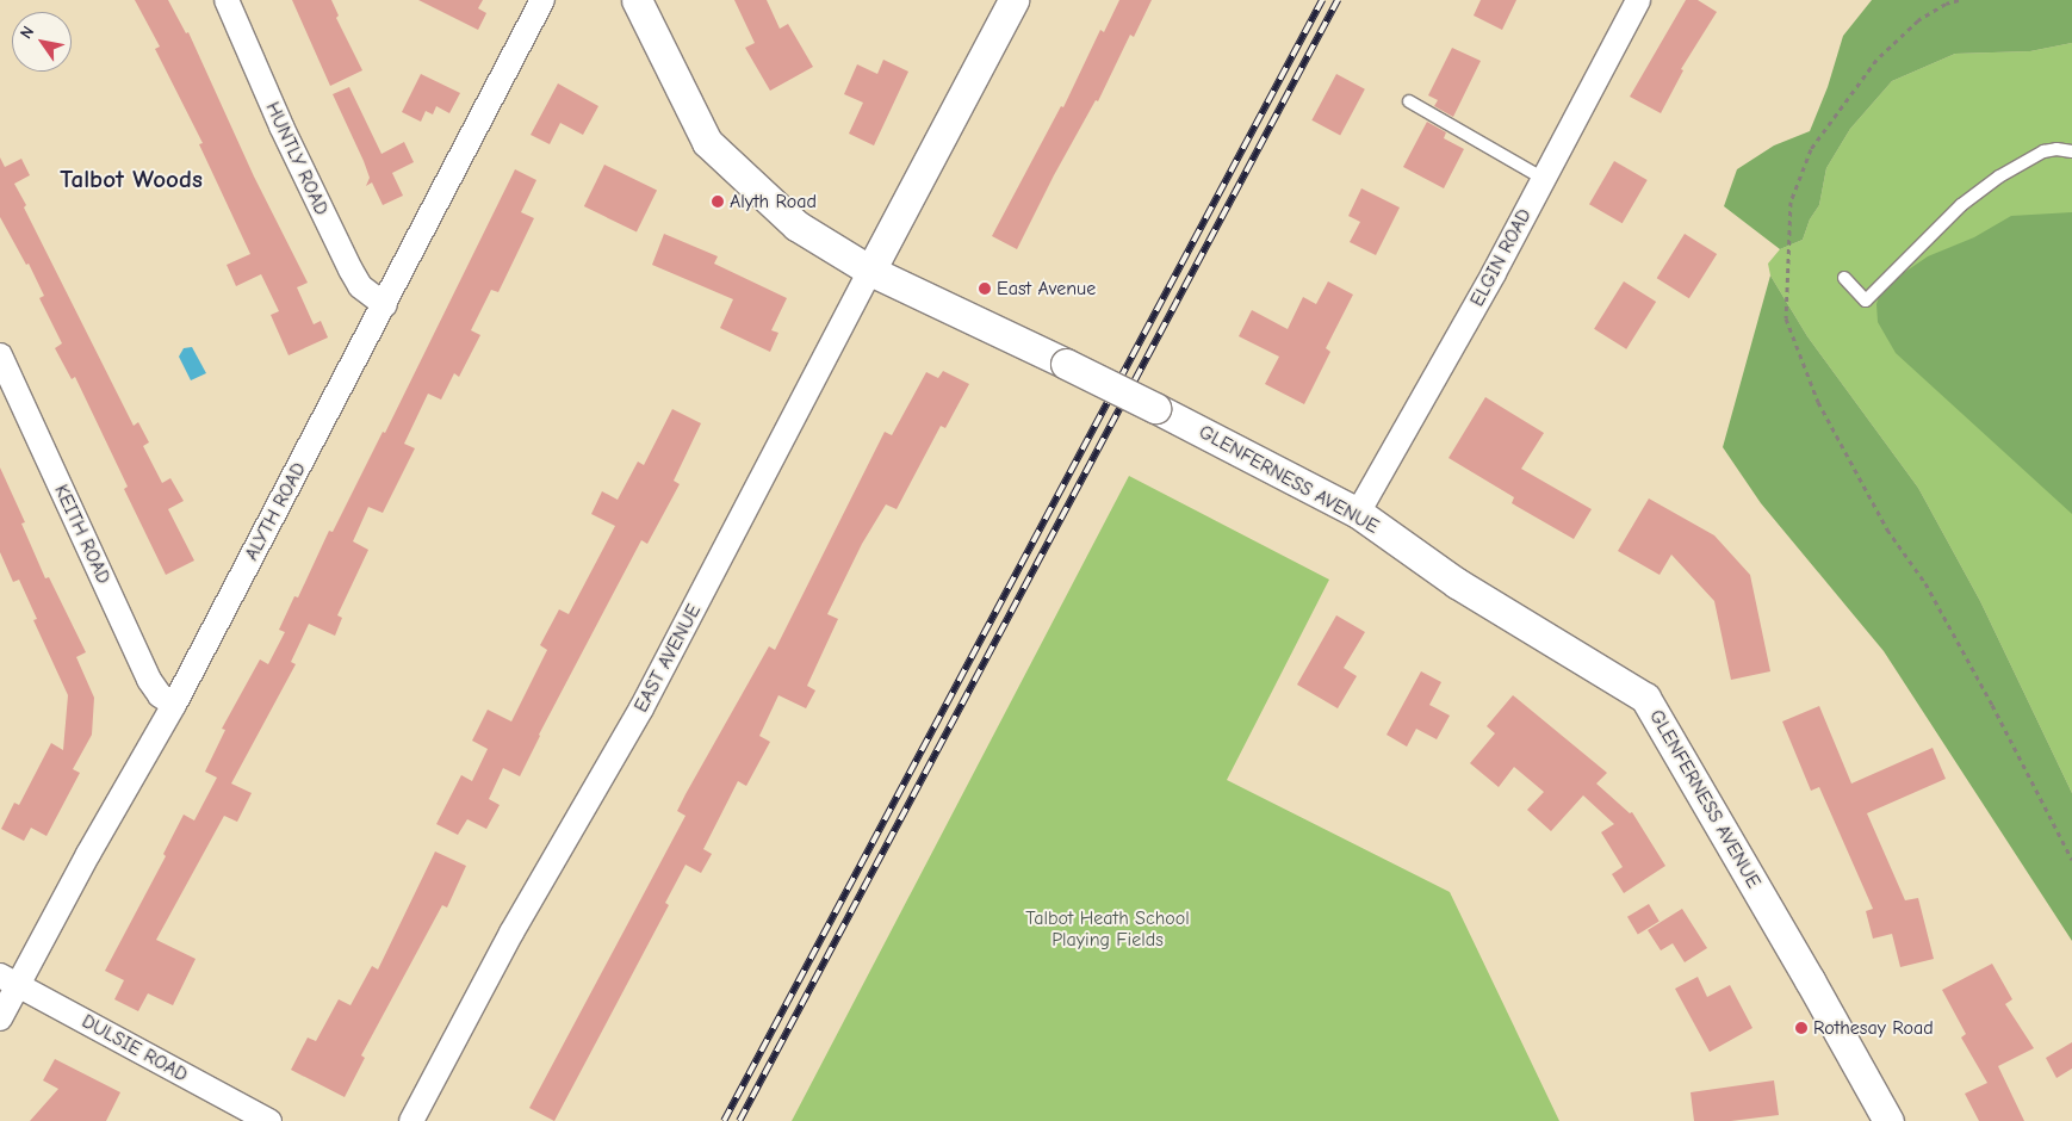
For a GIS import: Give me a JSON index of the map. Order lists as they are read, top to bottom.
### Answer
{
  "streets": {
    "street": [
      "HUNTLY ROAD",
      "ELGIN ROAD",
      "GLENFERNESS AVENUE",
      "ALYTH ROAD",
      "KEITH ROAD",
      "EAST AVENUE",
      "DULSIE ROAD"
    ]
  },
  "crossings": [
    ["HUNTLY ROAD", "ALYTH ROAD"],
    ["ELGIN ROAD", "GLENFERNESS AVENUE"],
    ["GLENFERNESS AVENUE", "EAST AVENUE"],
    ["ALYTH ROAD", "KEITH ROAD"],
    ["ALYTH ROAD", "DULSIE ROAD"]
  ],
  "districts": ["Talbot Woods"],
  "parks": ["Talbot Heath School Playing Fields"],
  "places": ["Alyth Road", "East Avenue", "Rothesay Road"],
  "north": "top left"
}
